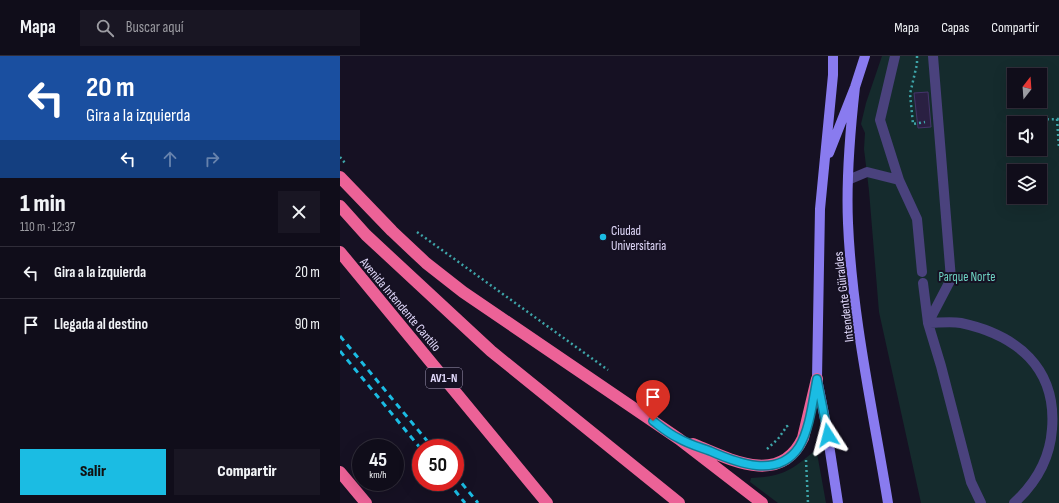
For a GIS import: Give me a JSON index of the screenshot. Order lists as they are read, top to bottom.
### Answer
{
  "streets": {
    "highway": ["Avenida Intendente Cantilo", "AV1-N"],
    "main road": ["Intendente Güiraldes"]
  },
  "parks": ["Parque Norte"],
  "places": ["Ciudad Universitaria"],
  "north": "top",
  "page": {
    "header": "Mapa",
    "search": "Buscar aquí",
    "nav": ["Mapa", "Capas", "Compartir"],
    "turn": ["20 m", "Gira a la izquierda"],
    "heading": ["1 min", "110 m · 12:37"],
    "list": [
      {
        "name": "Gira a la izquierda",
        "value": "20 m"
      },
      {
        "name": "Llegada al destino",
        "value": "90 m"
      }
    ],
    "speed": "45 km/h",
    "limit": "50",
    "buttons": ["Salir", "Compartir"]
  }
}
